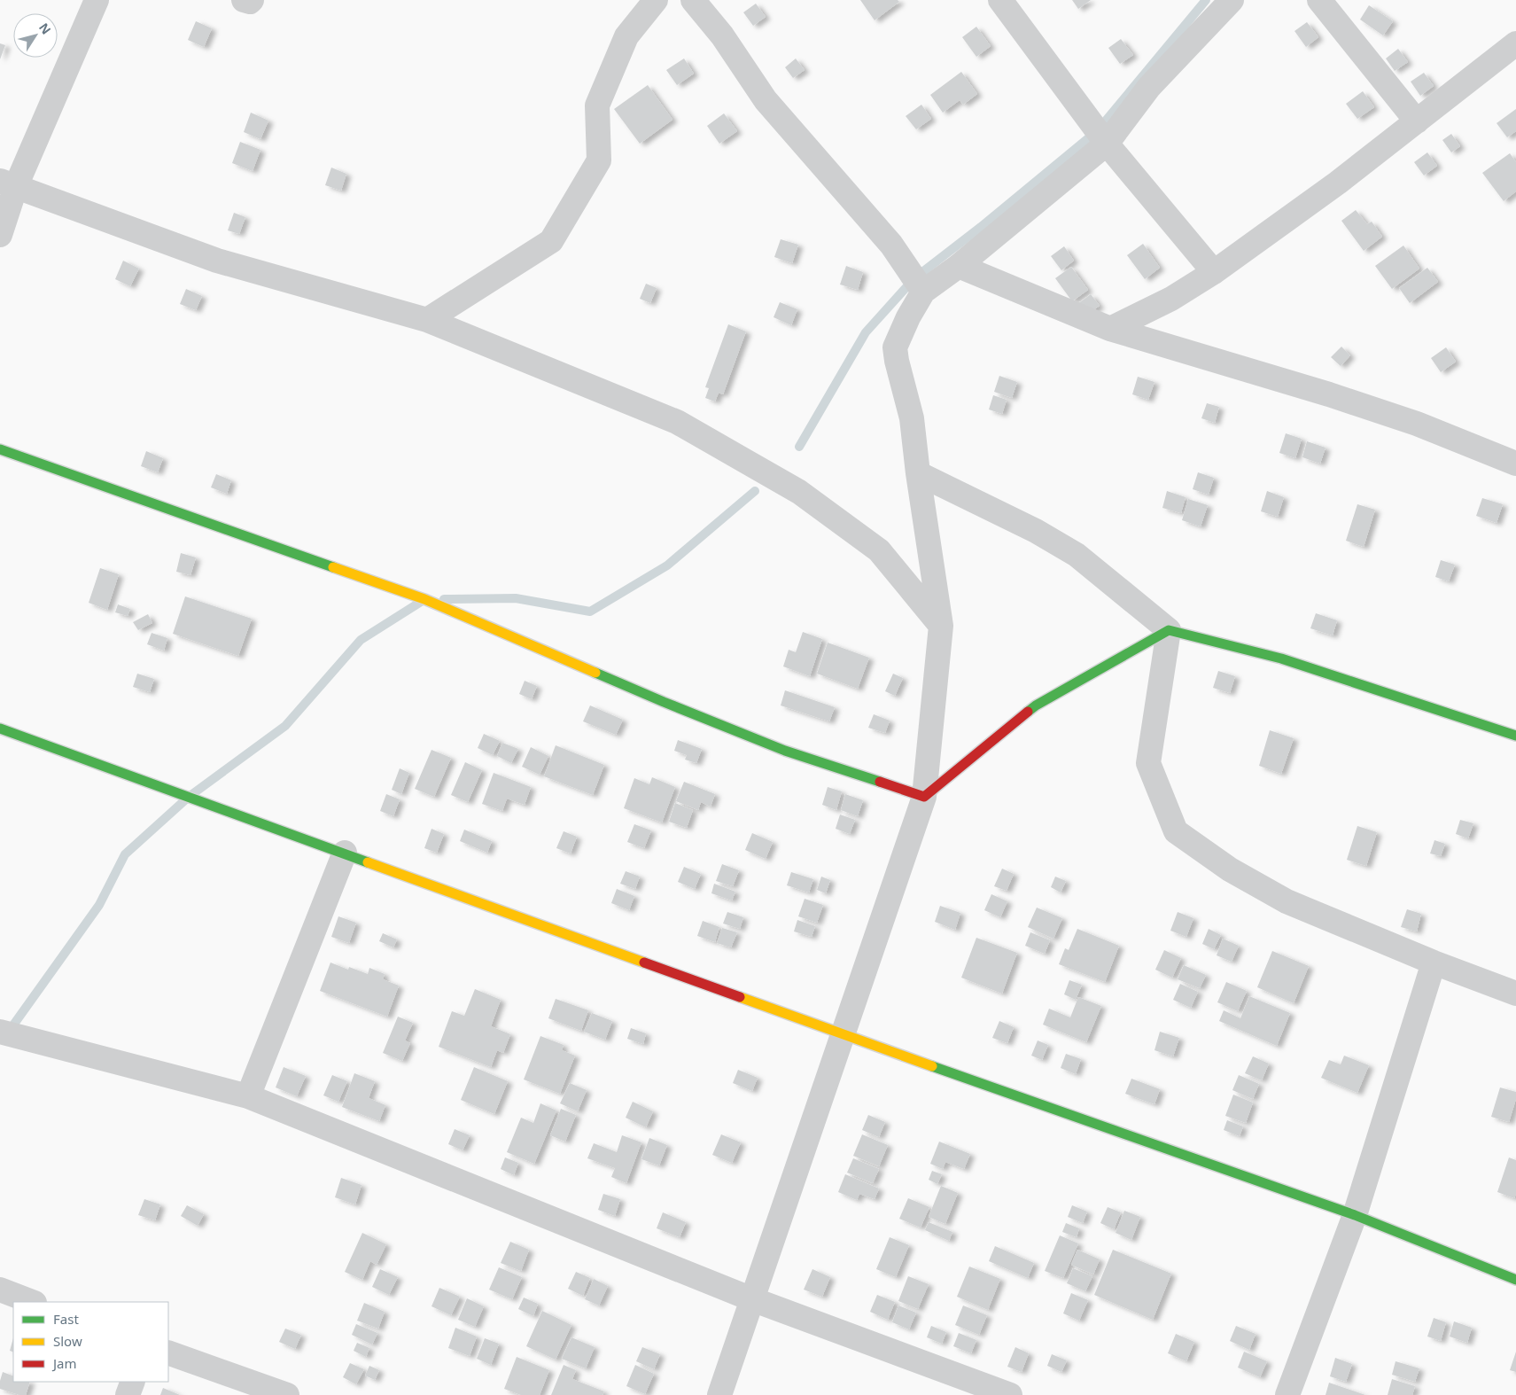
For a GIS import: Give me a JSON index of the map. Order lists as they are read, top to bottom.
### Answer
{
  "legend": ["Fast", "Slow", "Jam"],
  "north": "top right"
}
